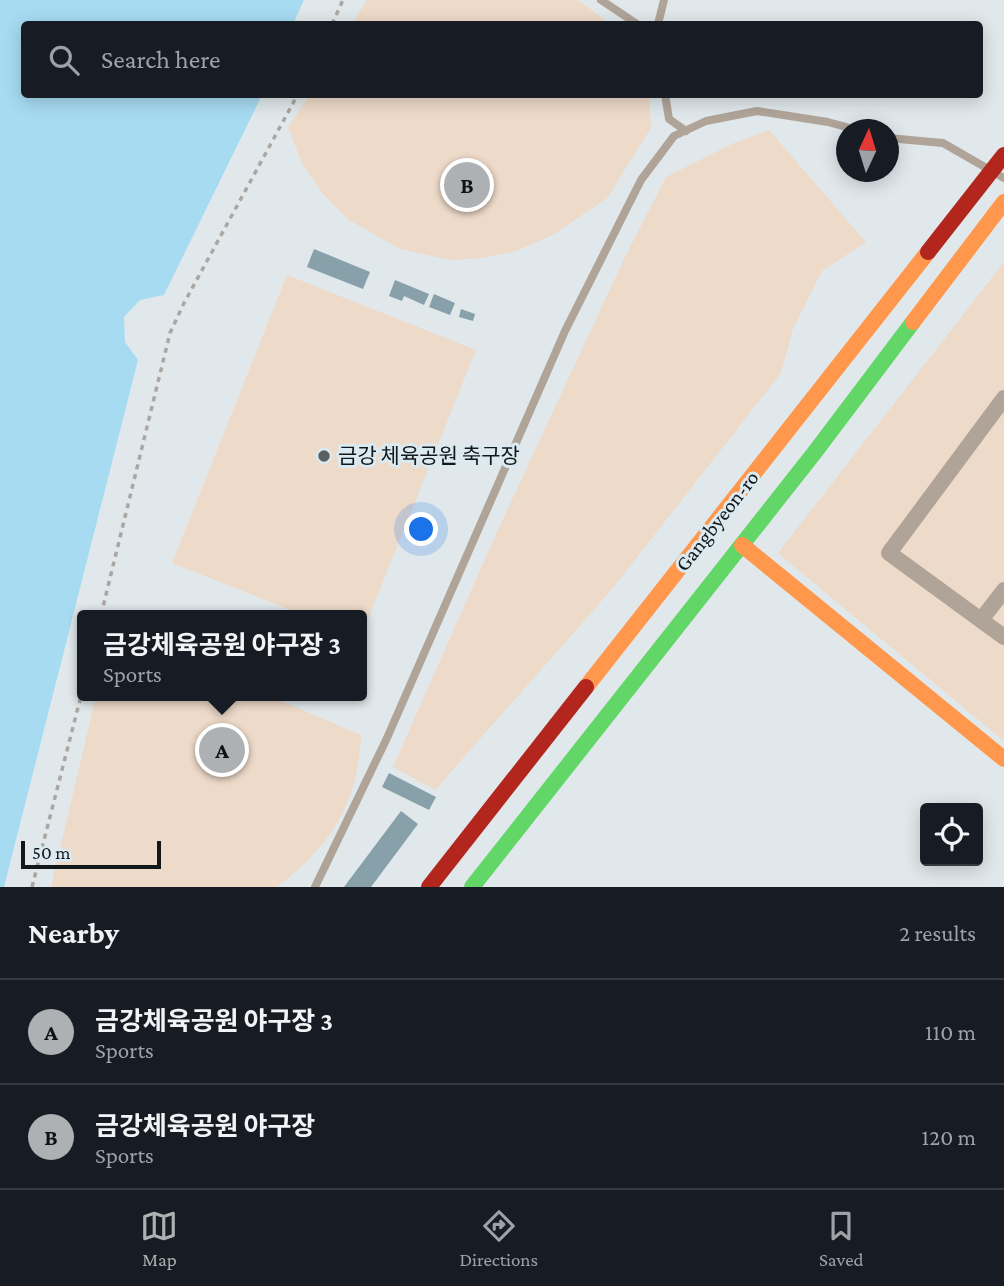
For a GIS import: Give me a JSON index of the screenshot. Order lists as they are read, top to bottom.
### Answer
{
  "streets": {
    "street": ["Gangbyeon-ro"]
  },
  "places": ["금강 체육공원 축구장"],
  "scale_bar": "50 m",
  "north": "top",
  "page": {
    "search": "Search here",
    "pins": ["B", "A"],
    "popup": ["금강체육공원 야구장 3", "Sports"],
    "scale": "50 m",
    "heading": ["Nearby", "2 results"],
    "list": [
      {
        "mark": "A",
        "name": "금강체육공원 야구장 3",
        "note": "Sports",
        "value": "110 m"
      },
      {
        "mark": "B",
        "name": "금강체육공원 야구장",
        "note": "Sports",
        "value": "120 m"
      }
    ],
    "nav": ["Map", "Directions", "Saved"]
  }
}
